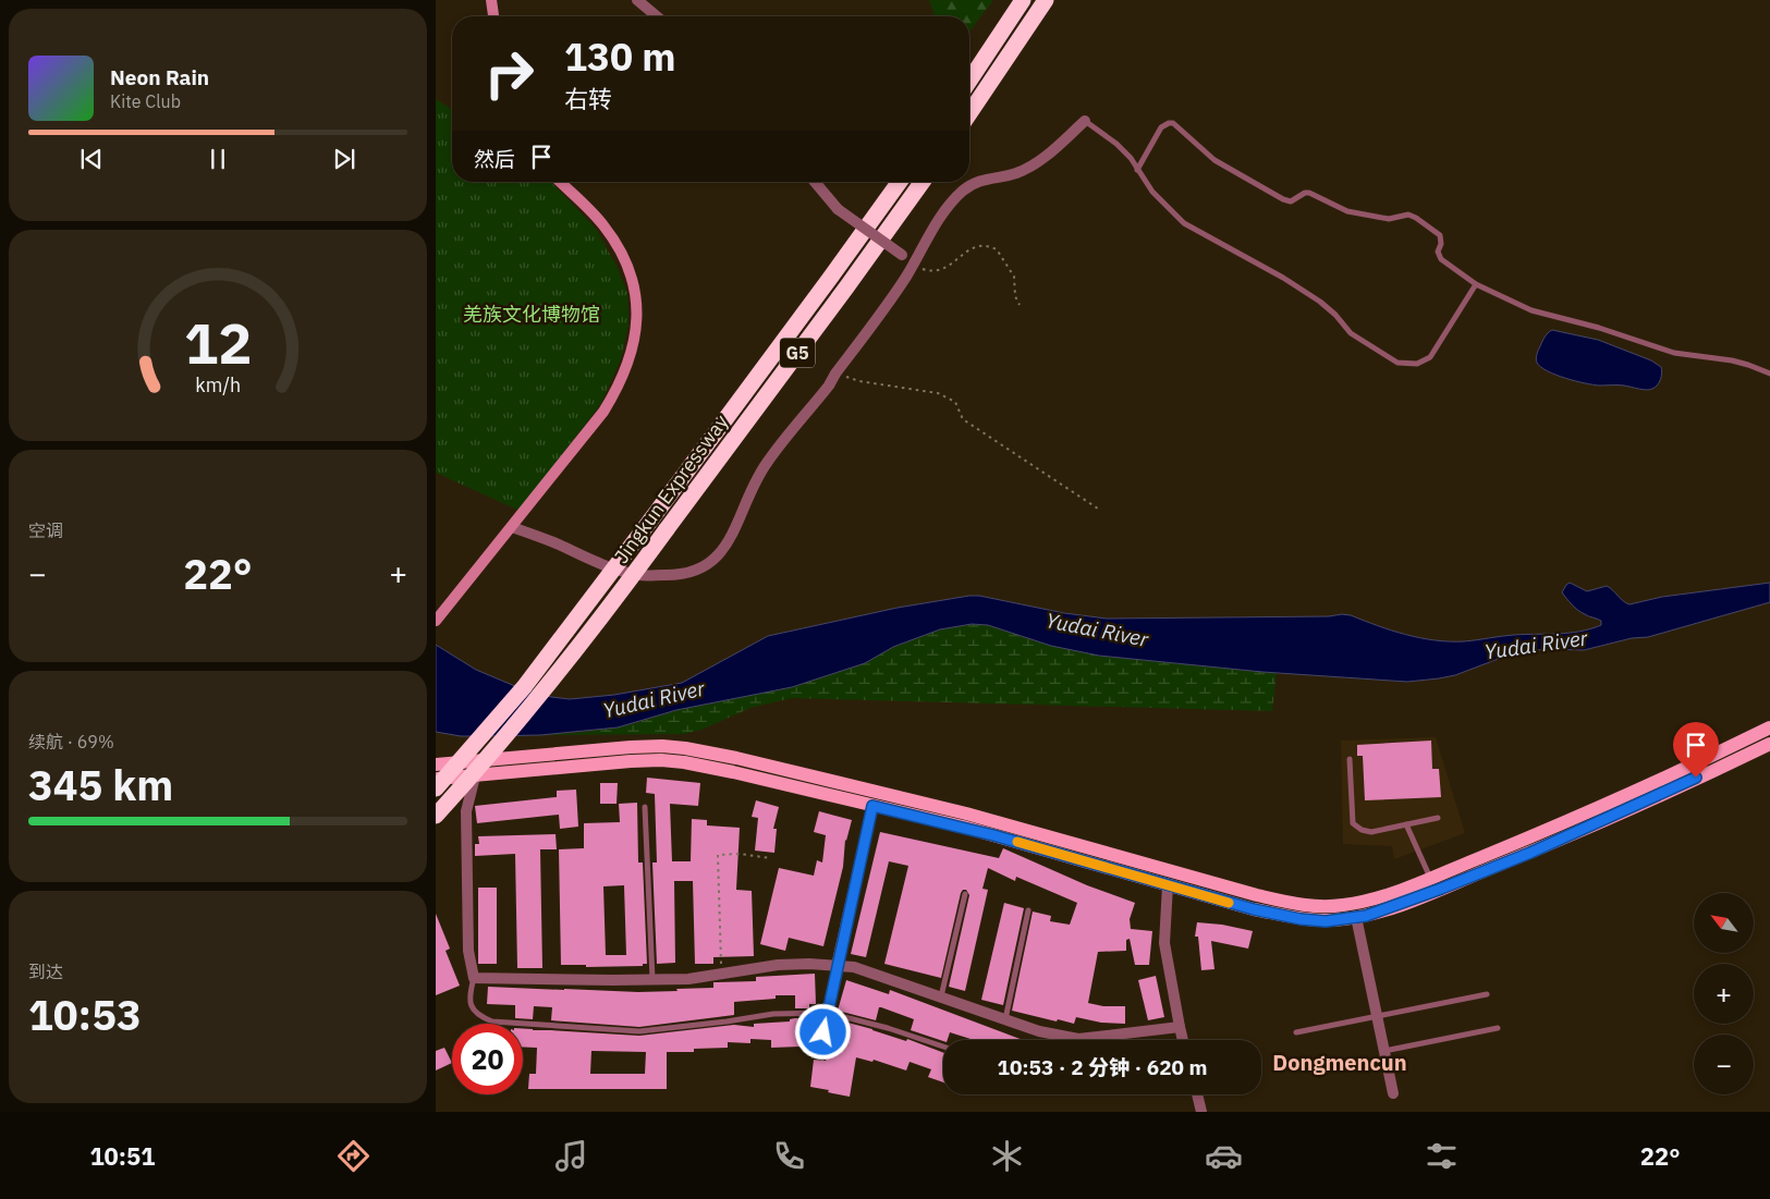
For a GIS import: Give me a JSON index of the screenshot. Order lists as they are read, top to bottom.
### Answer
{
  "streets": {
    "highway": ["G5", "Jingkun Expressway"]
  },
  "districts": ["Dongmencun"],
  "water": ["Yudai River"],
  "parks": ["羌族文化博物馆"],
  "north": "top left",
  "page": {
    "turn": ["130 m", "右转"],
    "song": ["Neon Rain", "Kite Club"],
    "then": "然后",
    "tile": [
      "空调",
      ["续航 · 69%", "345 km"],
      ["到达", "10:53"]
    ],
    "heat": ["−", "22°", "+"],
    "map_buttons": ["+", "−"],
    "limit": "20",
    "trip": "10:53 · 2 分钟 · 620 m",
    "tabs": ["10:51", "22°"],
    "gauge": ["12", "km/h"]
  }
}
